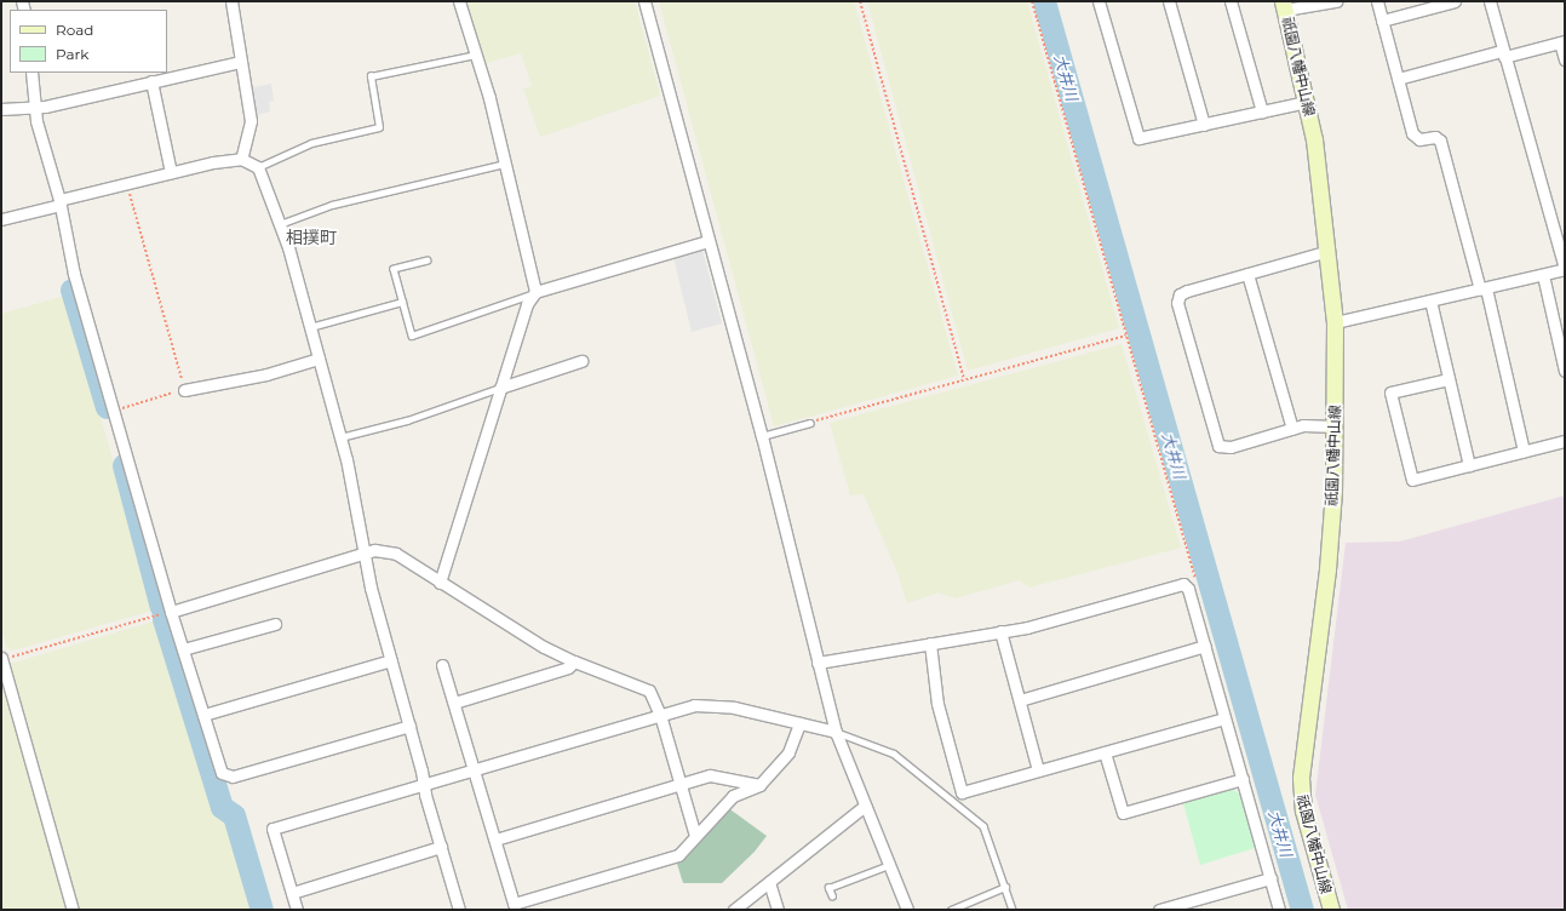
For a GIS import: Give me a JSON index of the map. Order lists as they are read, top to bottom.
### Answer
{
  "streets": {
    "main road": ["祇園八幡中山線"]
  },
  "districts": ["相撲町"],
  "water": ["大井川"],
  "legend": ["Road", "Park"]
}
